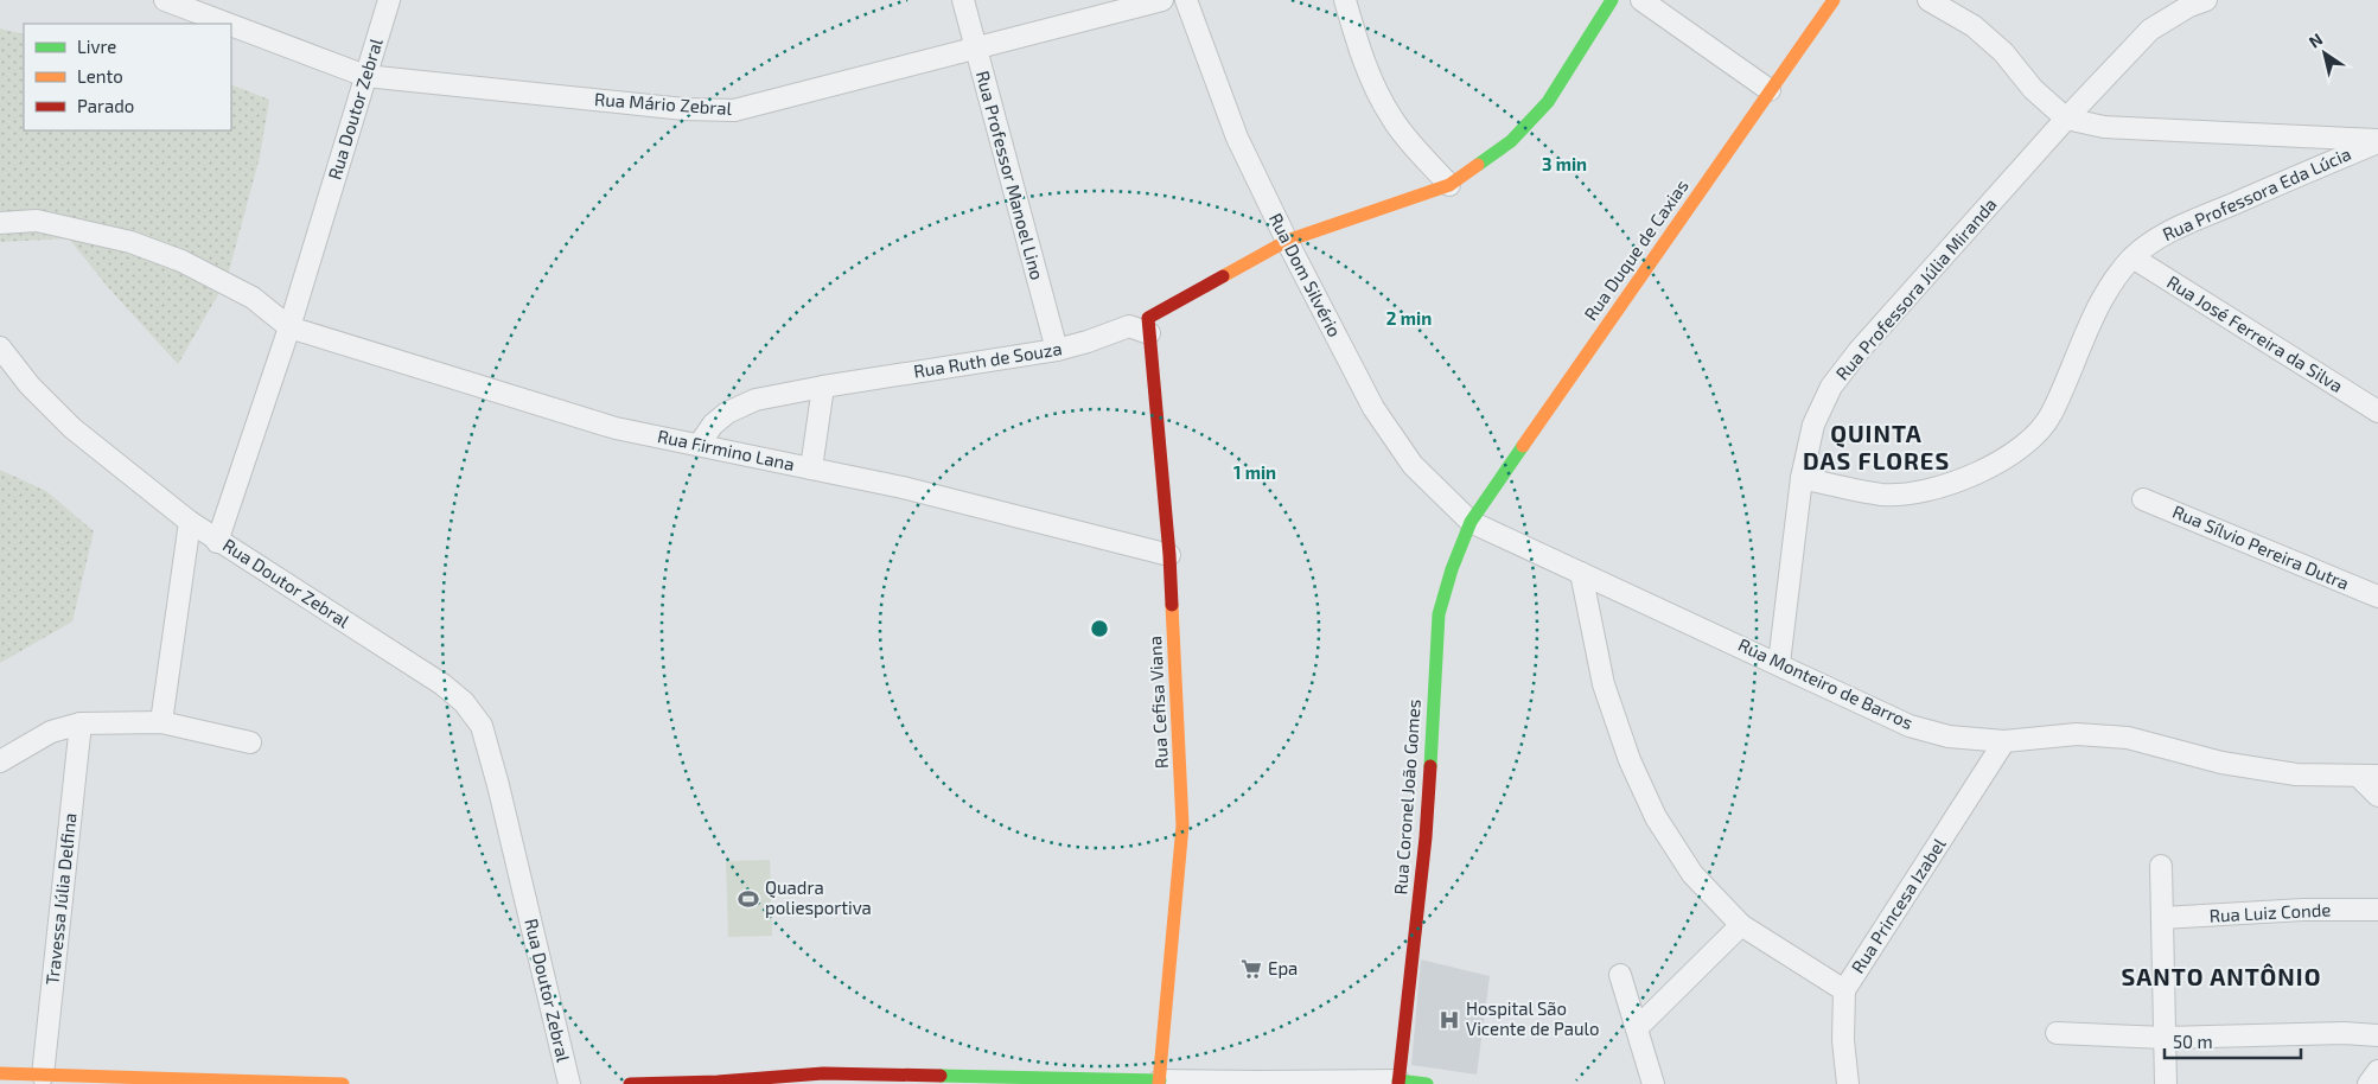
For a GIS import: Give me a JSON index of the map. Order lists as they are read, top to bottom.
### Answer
{
  "streets": {
    "main road": ["Rua Duque de Caxias", "Rua Cefisa Viana", "Rua Coronel João Gomes"],
    "street": [
      "Rua Mário Zebral",
      "Rua Doutor Zebral",
      "Rua Professor Manoel Lino",
      "Rua Professora Eda Lúcia",
      "Rua Dom Silvério",
      "Rua Professora Júlia Miranda",
      "Rua José Ferreira da Silva",
      "Rua Ruth de Souza",
      "Rua Firmino Lana",
      "Rua Sílvio Pereira Dutra",
      "Rua Monteiro de Barros",
      "Travessa Júlia Delfina",
      "Rua Princesa Izabel",
      "Rua Luiz Conde"
    ]
  },
  "crossings": [
    ["Rua Mário Zebral", "Rua Doutor Zebral"],
    ["Rua Mário Zebral", "Rua Professor Manoel Lino"],
    ["Rua Doutor Zebral", "Rua Firmino Lana"],
    ["Rua Professor Manoel Lino", "Rua Ruth de Souza"],
    ["Rua Professora Eda Lúcia", "Rua Professora Júlia Miranda"],
    ["Rua Professora Eda Lúcia", "Rua José Ferreira da Silva"],
    ["Rua Duque de Caxias", "Rua Dom Silvério"],
    ["Rua Duque de Caxias", "Rua Monteiro de Barros"],
    ["Rua Duque de Caxias", "Rua Coronel João Gomes"],
    ["Rua Dom Silvério", "Rua Monteiro de Barros"],
    ["Rua Dom Silvério", "Rua Coronel João Gomes"],
    ["Rua Professora Júlia Miranda", "Rua Monteiro de Barros"],
    ["Rua Ruth de Souza", "Rua Firmino Lana"],
    ["Rua Ruth de Souza", "Rua Cefisa Viana"],
    ["Rua Firmino Lana", "Rua Cefisa Viana"],
    ["Rua Monteiro de Barros", "Rua Coronel João Gomes"],
    ["Rua Monteiro de Barros", "Rua Princesa Izabel"]
  ],
  "districts": ["QUINTA DAS FLORES", "SANTO ANTÔNIO"],
  "places": {
    "sports": ["Quadra poliesportiva"],
    "supermarket": ["Epa"],
    "hospital": ["Hospital São Vicente de Paulo"]
  },
  "legend": ["Livre", "Lento", "Parado"],
  "scale_bar": "50 m",
  "north": "top left",
  "rings": ["3 min", "2 min", "1 min"]
}
